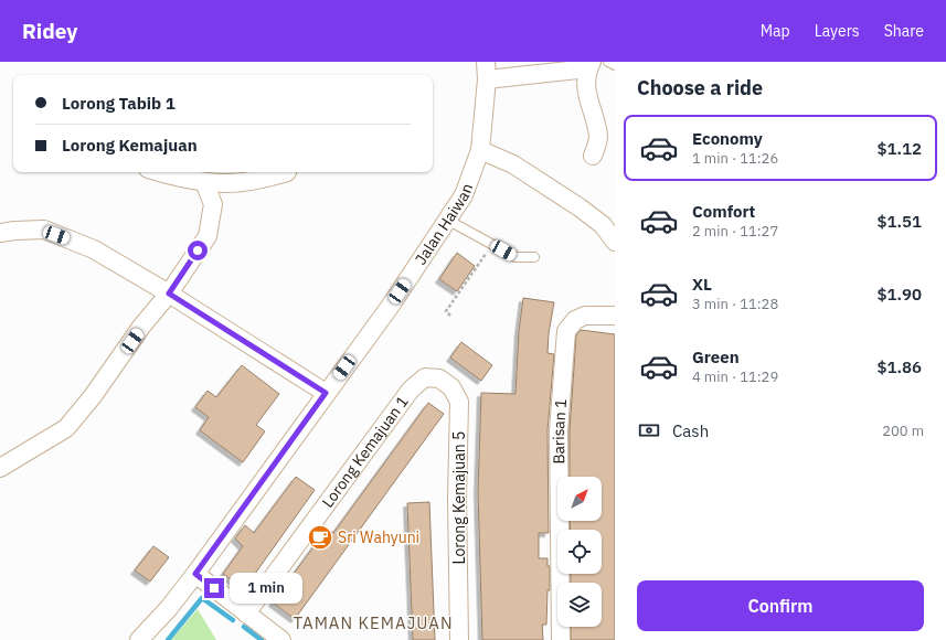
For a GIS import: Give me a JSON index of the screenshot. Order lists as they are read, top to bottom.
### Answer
{
  "streets": {
    "street": [
      "Jalan Haiwan",
      "Barisan 1",
      "Lorong Kemajuan 1",
      "Lorong Kemajuan 5"
    ]
  },
  "crossings": [
    ["Lorong Kemajuan 1", "Lorong Kemajuan 5"]
  ],
  "districts": ["TAMAN KEMAJUAN"],
  "places": {
    "cafe": ["Sri Wahyuni"]
  },
  "north": "top right",
  "page": {
    "header": "Ridey",
    "nav": ["Map", "Layers", "Share"],
    "heading": "Choose a ride",
    "banner": ["Lorong Tabib 1", "Lorong Kemajuan"],
    "list": [
      {
        "name": "Economy",
        "note": "1 min · 11:26",
        "value": "$1.12"
      },
      {
        "name": "Comfort",
        "note": "2 min · 11:27",
        "value": "$1.51"
      },
      {
        "name": "XL",
        "note": "3 min · 11:28",
        "value": "$1.90"
      },
      {
        "name": "Green",
        "note": "4 min · 11:29",
        "value": "$1.86"
      }
    ],
    "pay": ["Cash", "200 m"],
    "buttons": "Confirm",
    "bubble": "1 min"
  }
}
